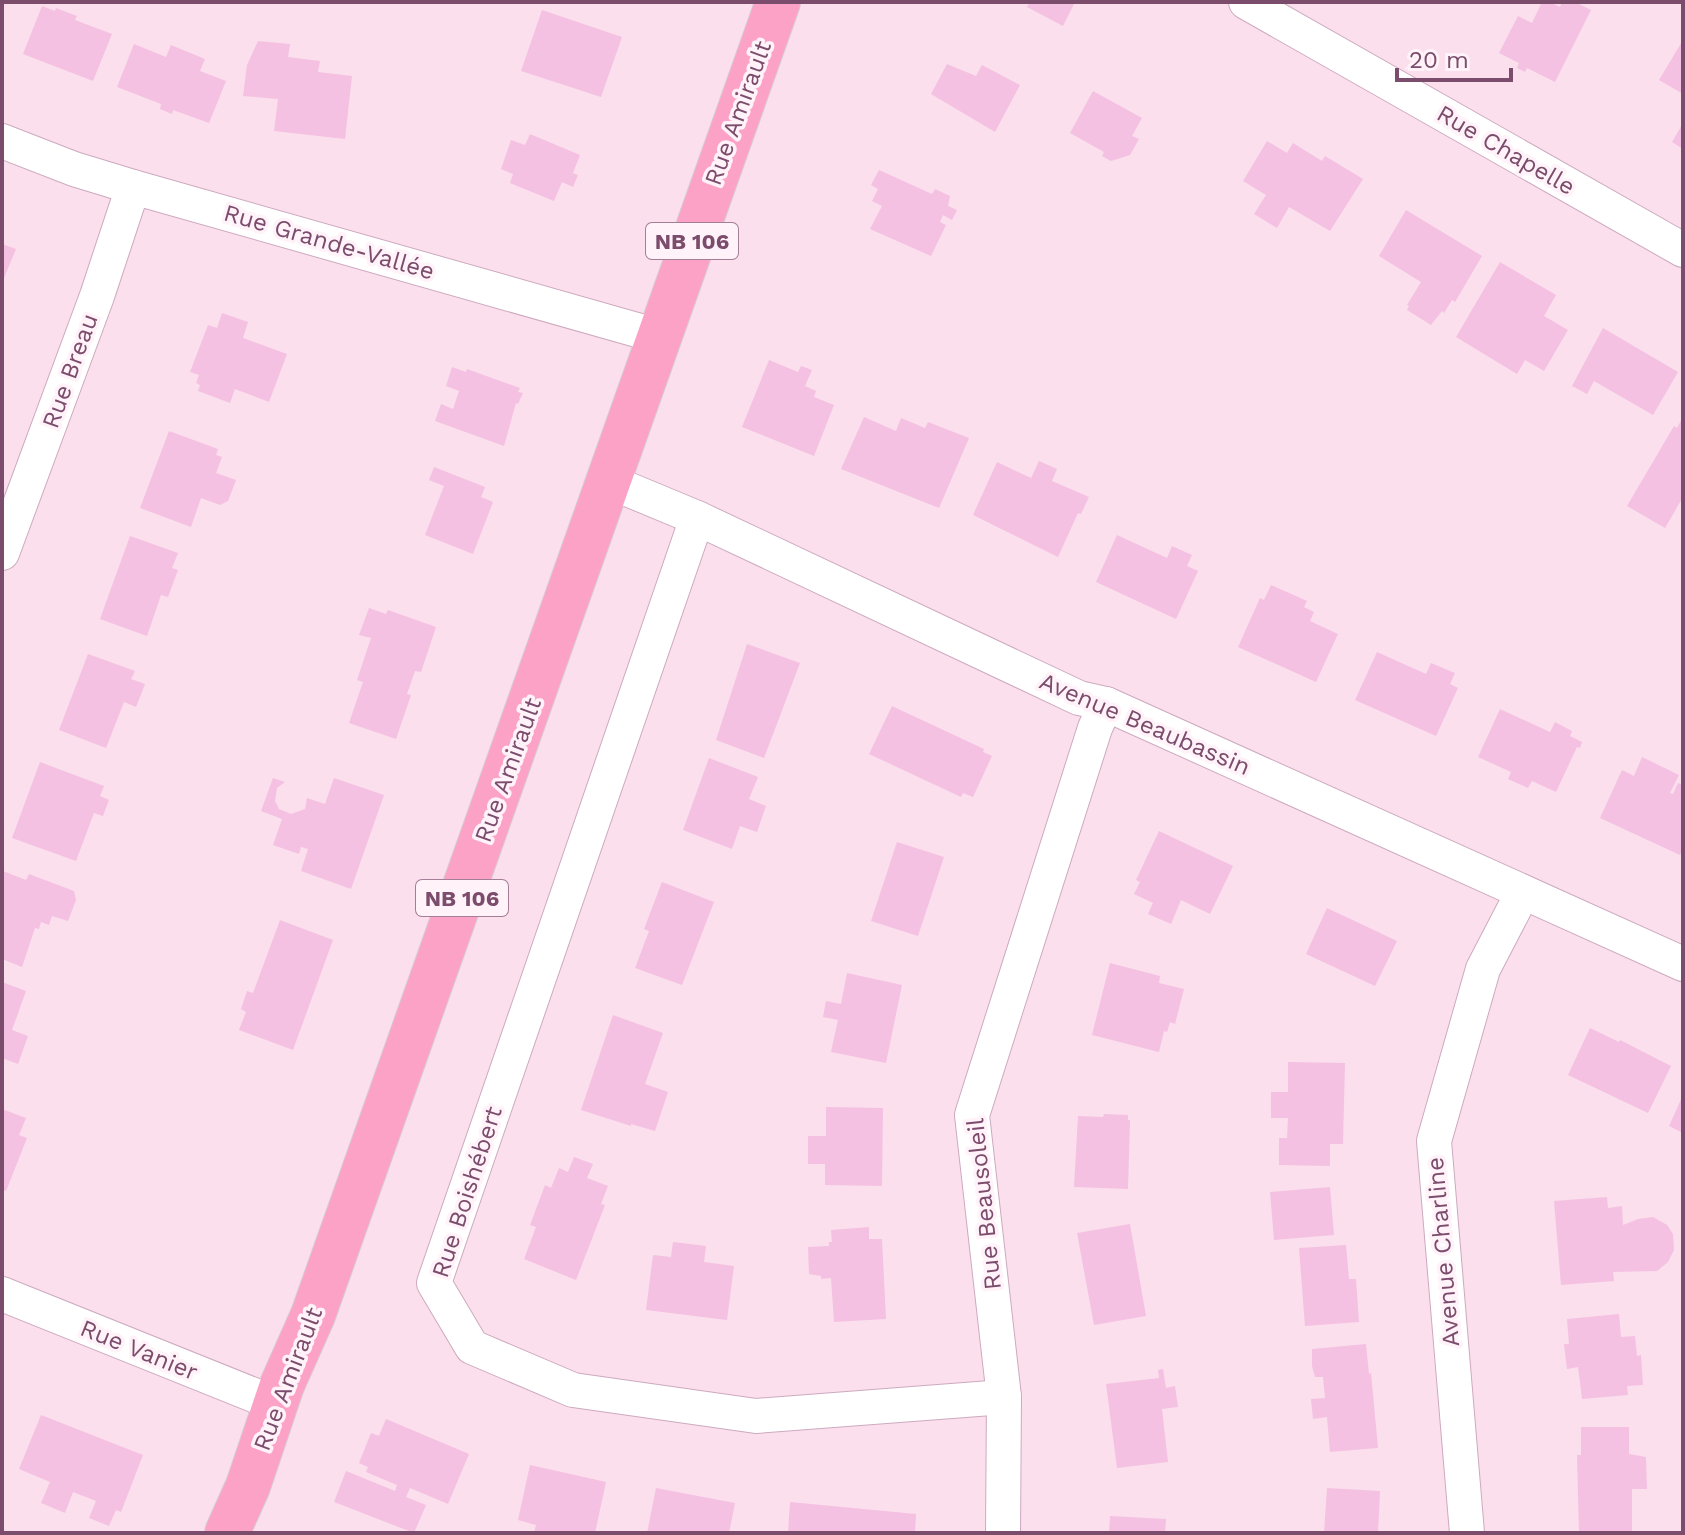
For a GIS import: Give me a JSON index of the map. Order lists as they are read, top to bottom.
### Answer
{
  "streets": {
    "main road": ["Rue Amirault", "NB 106"],
    "street": [
      "Rue Chapelle",
      "Rue Grande-Vallée",
      "Rue Breau",
      "Avenue Beaubassin",
      "Rue Boishébert",
      "Rue Beausoleil",
      "Avenue Charline",
      "Rue Vanier"
    ]
  },
  "crossings": [
    ["Rue Amirault", "Rue Grande-Vallée"],
    ["Rue Amirault", "Avenue Beaubassin"],
    ["Rue Amirault", "Rue Vanier"],
    ["Rue Grande-Vallée", "Rue Breau"],
    ["Avenue Beaubassin", "Rue Boishébert"],
    ["Avenue Beaubassin", "Rue Beausoleil"],
    ["Avenue Beaubassin", "Avenue Charline"],
    ["Rue Boishébert", "Rue Beausoleil"]
  ],
  "scale_bar": "20 m"
}
